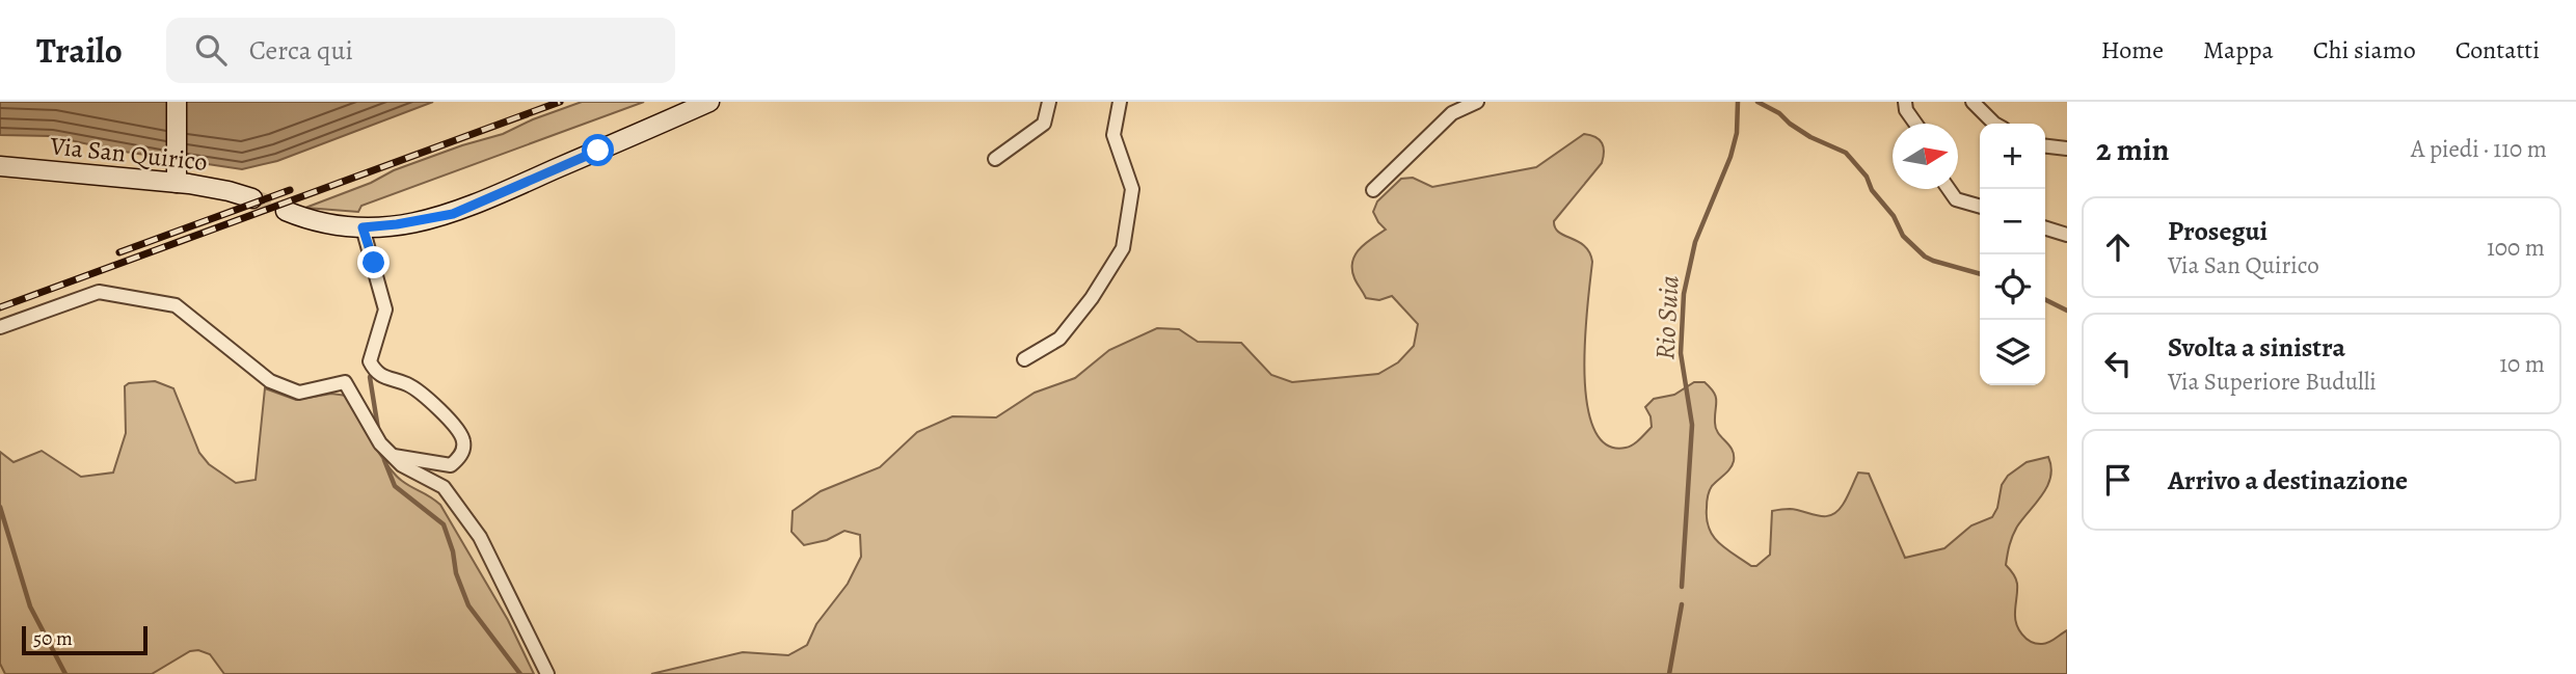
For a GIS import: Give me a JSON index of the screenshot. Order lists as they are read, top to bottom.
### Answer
{
  "streets": {
    "main road": ["Via San Quirico"]
  },
  "water": ["Rio Suia"],
  "scale_bar": "50 m",
  "north": "right",
  "page": {
    "header": "Trailo",
    "search": "Cerca qui",
    "nav": [
      "Home",
      "Mappa",
      "Chi siamo",
      "Contatti"
    ],
    "heading": ["2 min", "A piedi · 110 m"],
    "map_buttons": ["+", "−"],
    "list": [
      ["Prosegui", "Via San Quirico", "100 m"],
      ["Svolta a sinistra", "Via Superiore Budulli", "10 m"],
      "Arrivo a destinazione"
    ],
    "scale": "50 m"
  }
}
